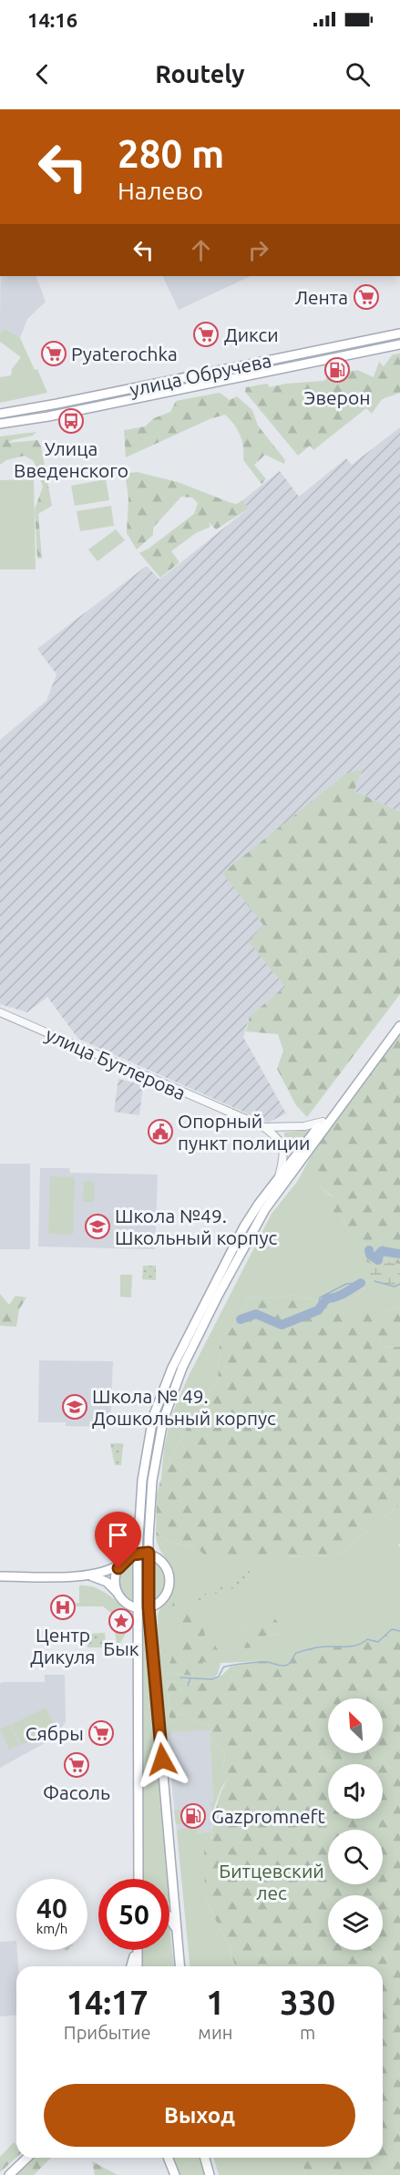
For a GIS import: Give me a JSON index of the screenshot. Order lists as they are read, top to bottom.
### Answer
{
  "streets": {
    "main road": ["улица Обручева"],
    "street": ["улица Бутлерова"]
  },
  "parks": ["Битцевский лес"],
  "places": {
    "supermarket": [
      "Лента",
      "Дикси",
      "Pyaterochka",
      "Сябры",
      "Фасоль"
    ],
    "fuel station": ["Эверон", "Gazpromneft"],
    "bus stop": ["Улица Введенского"],
    "public building": ["Опорный пункт полиции"],
    "school or university": ["Школа №49. Школьный корпус", "Школа № 49. Дошкольный корпус"],
    "hospital": ["Центр Дикуля"],
    "place": ["Бык"]
  },
  "north": "top left",
  "page": {
    "status": "14:16",
    "header": "Routely",
    "turn": ["280 m", "Налево"],
    "speed": "40 km/h",
    "limit": "50",
    "eta": [
      "14:17",
      "Прибытие",
      "1",
      "мин",
      "330",
      "m"
    ],
    "buttons": "Выход"
  }
}
